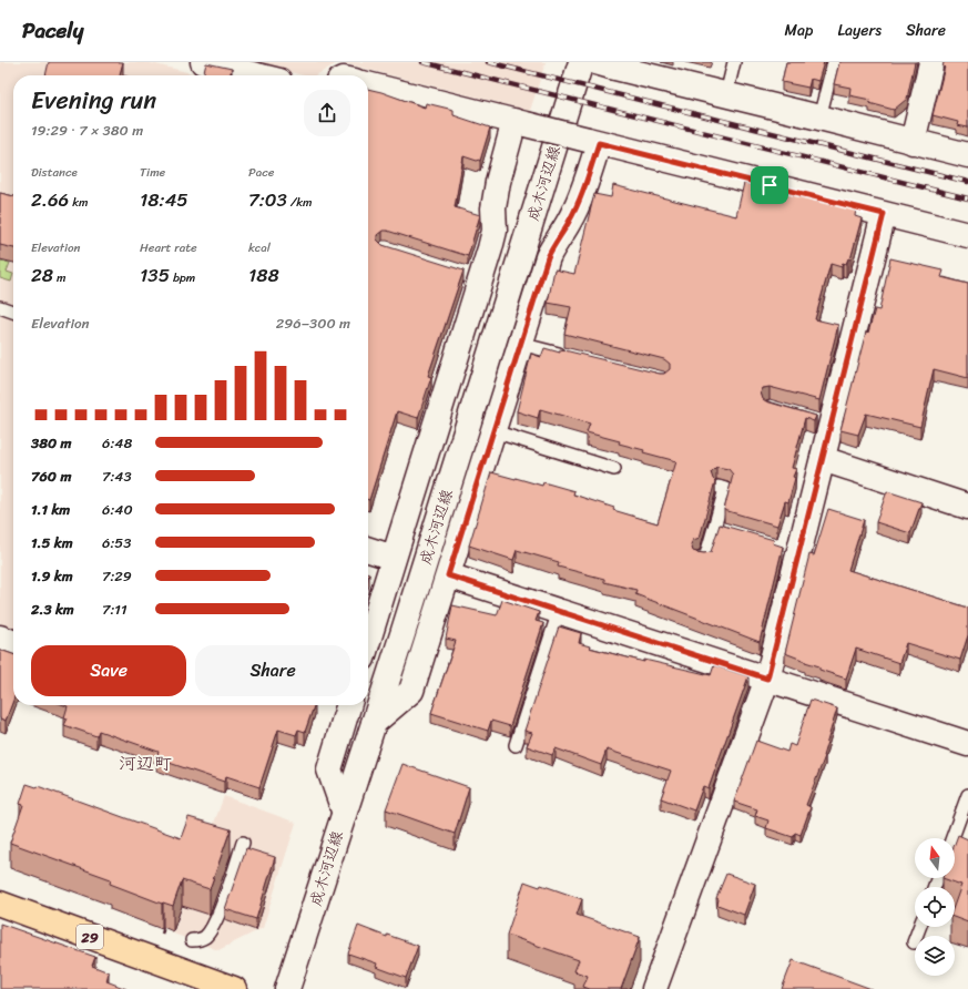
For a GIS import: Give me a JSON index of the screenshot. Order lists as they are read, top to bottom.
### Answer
{
  "streets": {
    "main road": ["29"],
    "street": ["成木河辺線"]
  },
  "districts": ["河辺町"],
  "north": "top",
  "page": {
    "header": "Pacely",
    "nav": ["Map", "Layers", "Share"],
    "heading": ["Evening run", "19:29 · 7 × 380 m"],
    "stats": [
      ["Distance", "2.66 km"],
      ["Time", "18:45"],
      ["Pace", "7:03 /km"],
      ["Elevation", "28 m"],
      ["Heart rate", "135 bpm"],
      ["kcal", "188"]
    ],
    "chart": ["Elevation", "296–300 m"],
    "list": [
      {
        "name": "380 m",
        "note": "6:48"
      },
      {
        "name": "760 m",
        "note": "7:43"
      },
      {
        "name": "1.1 km",
        "note": "6:40"
      },
      {
        "name": "1.5 km",
        "note": "6:53"
      },
      {
        "name": "1.9 km",
        "note": "7:29"
      },
      {
        "name": "2.3 km",
        "note": "7:11"
      }
    ],
    "buttons": ["Save", "Share"]
  }
}
